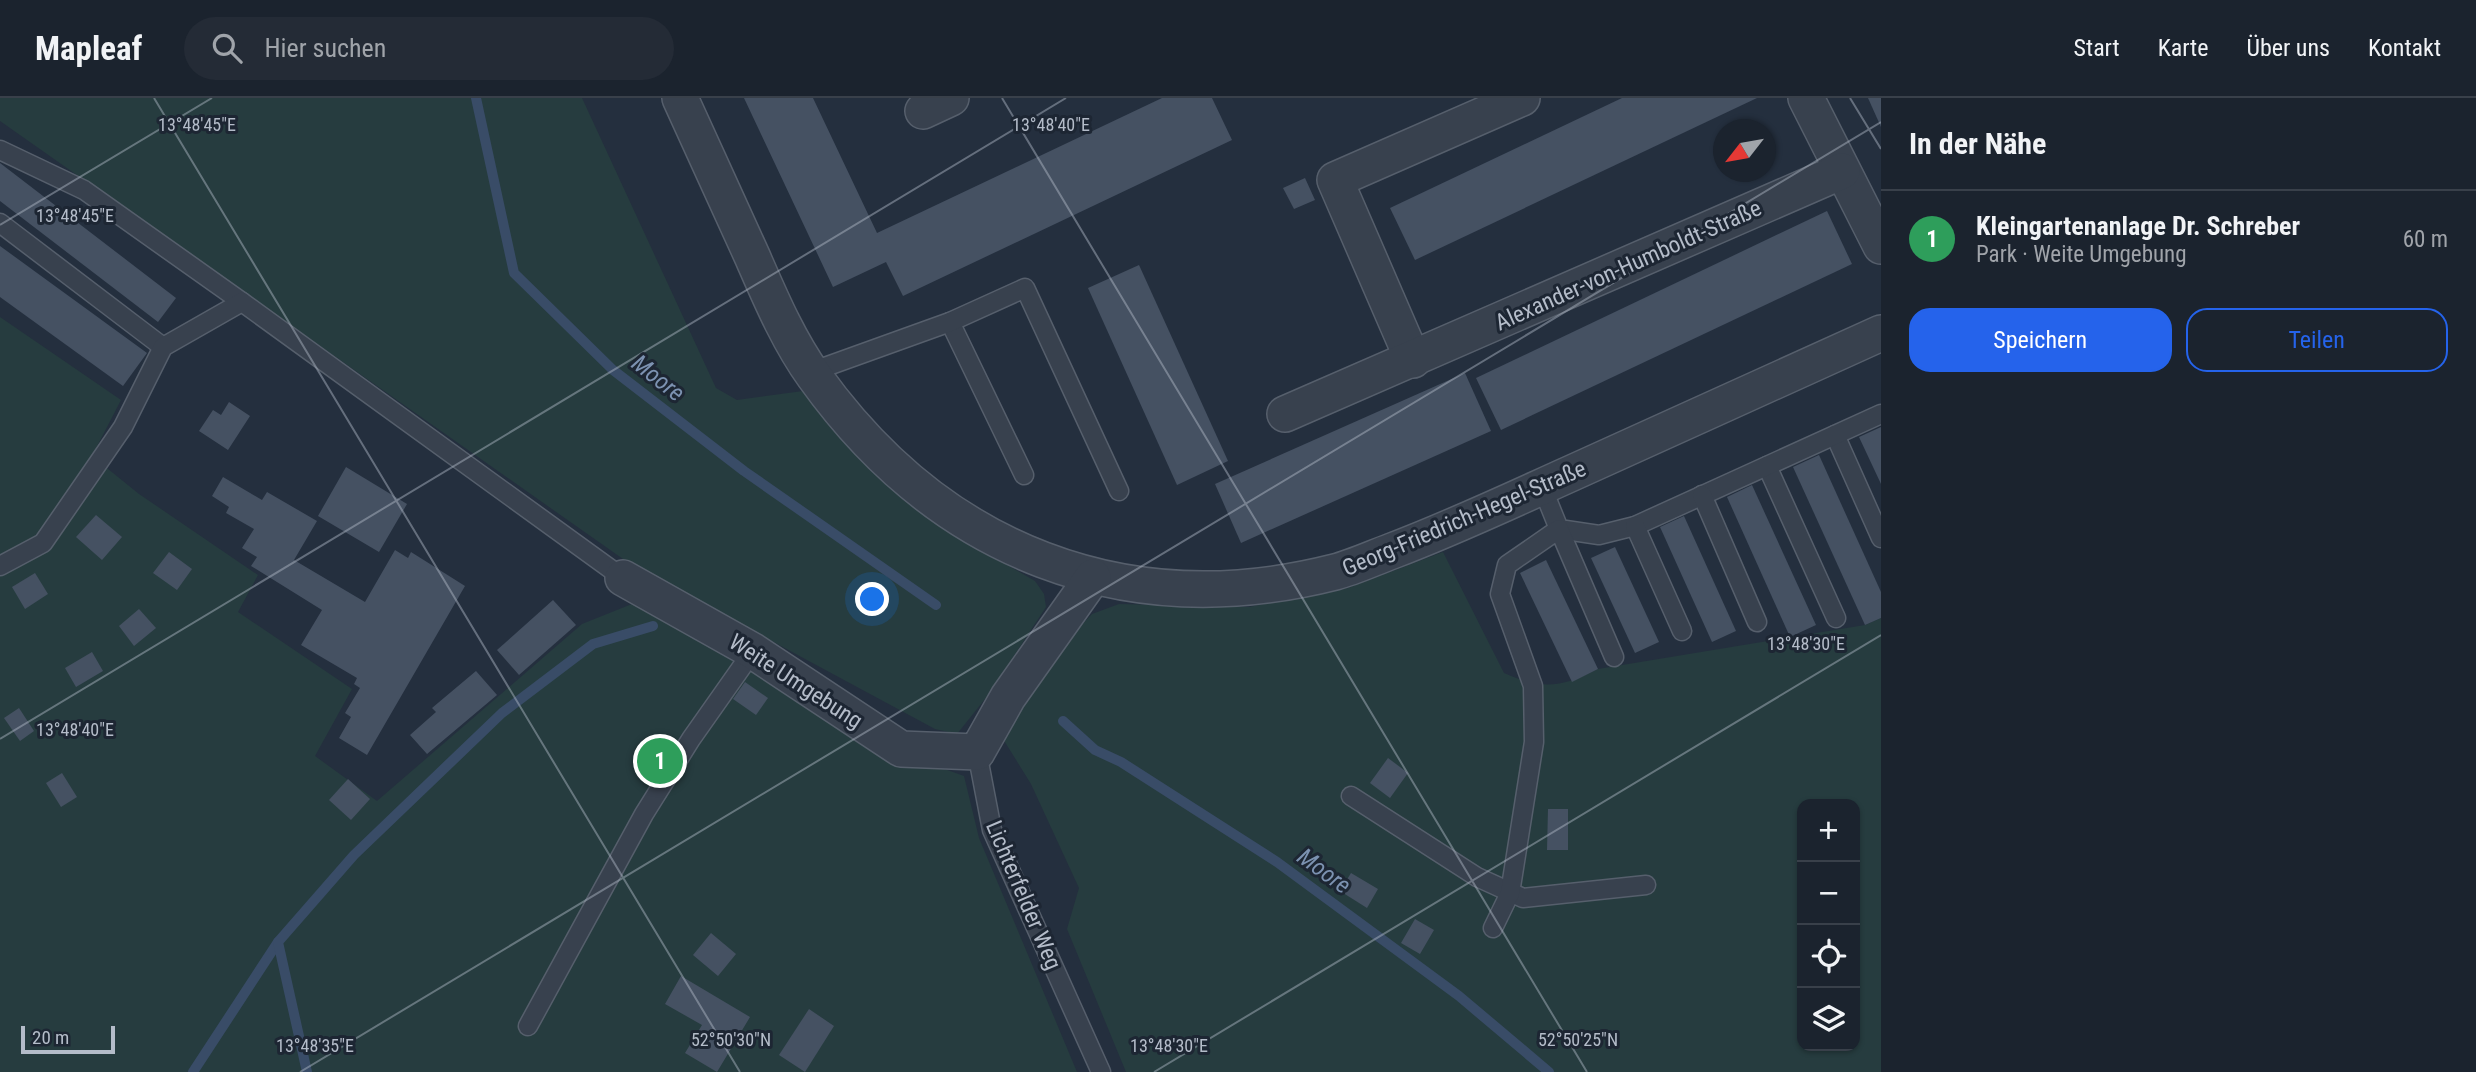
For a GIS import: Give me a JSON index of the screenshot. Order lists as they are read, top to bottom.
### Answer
{
  "streets": {
    "street": ["Alexander-von-Humboldt-Straße", "Georg-Friedrich-Hegel-Straße", "Weite Umgebung"],
    "lane": ["Lichterfelder Weg"]
  },
  "crossings": [
    ["Weite Umgebung", "Lichterfelder Weg"]
  ],
  "water": ["Moore"],
  "scale_bar": "20 m",
  "north": "bottom left",
  "page": {
    "header": "Mapleaf",
    "search": "Hier suchen",
    "nav": [
      "Start",
      "Karte",
      "Über uns",
      "Kontakt"
    ],
    "heading": "In der Nähe",
    "list": [
      {
        "mark": "1",
        "name": "Kleingartenanlage Dr. Schreber",
        "note": "Park · Weite Umgebung",
        "value": "60 m"
      }
    ],
    "buttons": ["Speichern", "Teilen"],
    "pins": "1",
    "map_buttons": ["+", "−"],
    "scale": "20 m"
  },
  "coordinates": [
    "13°48'45\"E",
    "13°48'40\"E",
    "13°48'30\"E",
    "52°50'30\"N",
    "52°50'25\"N",
    "13°48'35\"E"
  ]
}
